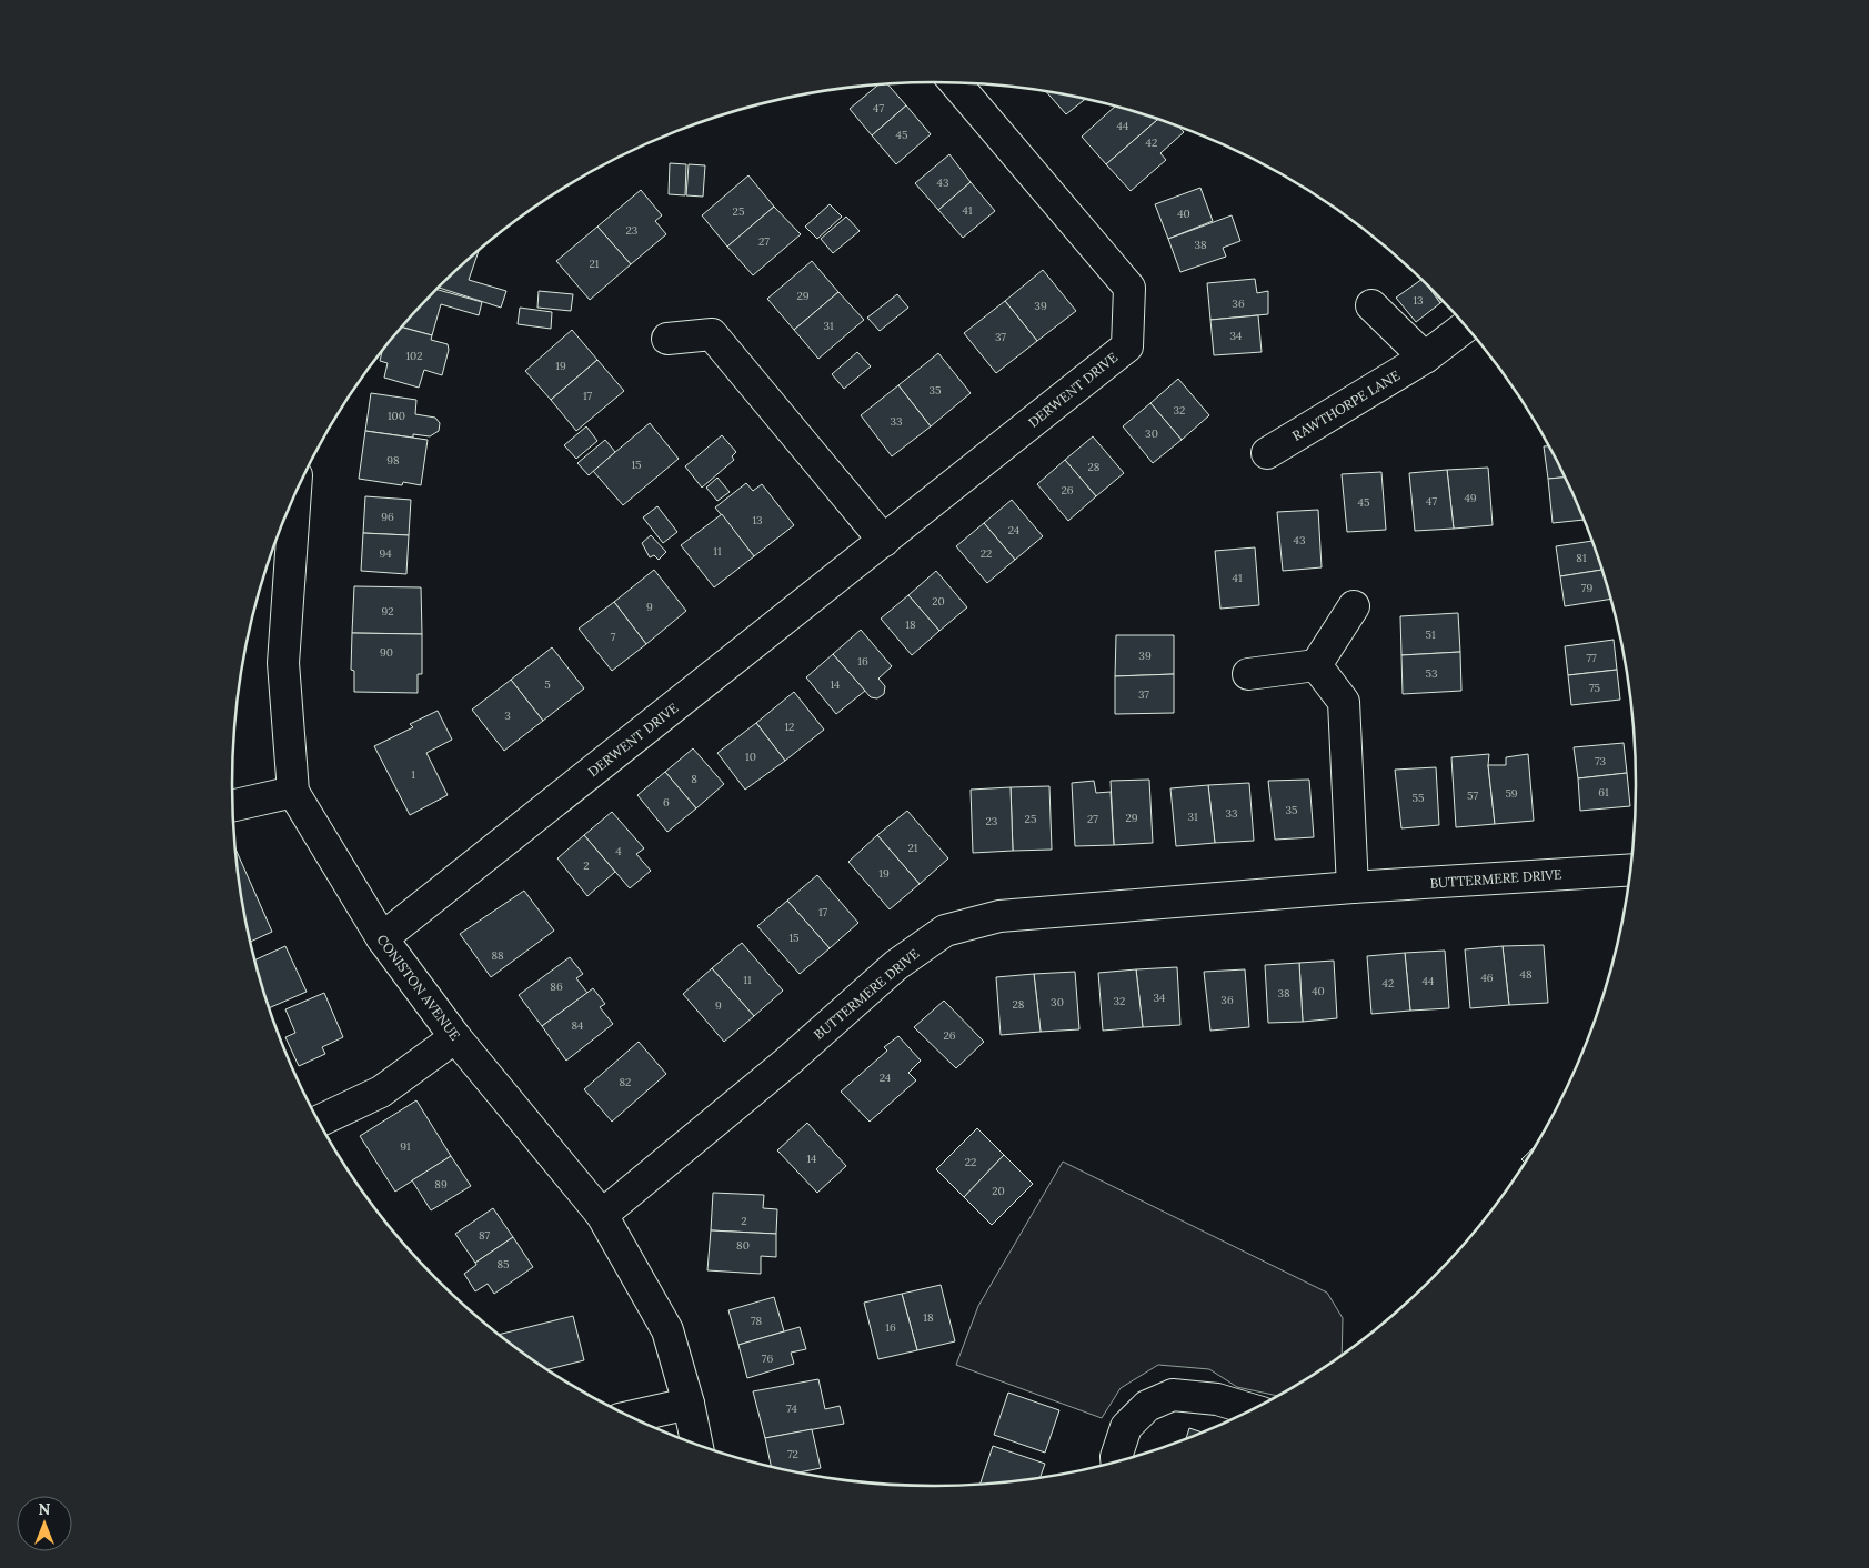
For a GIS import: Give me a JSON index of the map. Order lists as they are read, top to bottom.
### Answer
{
  "streets": {
    "street": [
      "DERWENT DRIVE",
      "RAWTHORPE LANE",
      "BUTTERMERE DRIVE",
      "CONISTON AVENUE"
    ]
  },
  "crossings": [
    ["DERWENT DRIVE", "CONISTON AVENUE"],
    ["BUTTERMERE DRIVE", "CONISTON AVENUE"]
  ],
  "house_numbers": [
    "47",
    "44",
    "45",
    "42",
    "43",
    "41",
    "25",
    "40",
    "23",
    "27",
    "38",
    "21",
    "29",
    "13",
    "36",
    "39",
    "31",
    "34",
    "37",
    "102",
    "19",
    "35",
    "17",
    "32",
    "100",
    "33",
    "30",
    "98",
    "15",
    "28",
    "26",
    "49",
    "47",
    "45",
    "96",
    "13",
    "24",
    "43",
    "11",
    "94",
    "22",
    "81",
    "41",
    "79",
    "20",
    "9",
    "92",
    "18",
    "51",
    "7",
    "90",
    "39",
    "77",
    "16",
    "53",
    "5",
    "14",
    "75",
    "37",
    "3",
    "12",
    "10",
    "73",
    "1",
    "8",
    "61",
    "59",
    "57",
    "55",
    "6",
    "35",
    "33",
    "31",
    "29",
    "25",
    "27",
    "23",
    "21",
    "4",
    "2",
    "19",
    "17",
    "15",
    "88",
    "48",
    "46",
    "11",
    "44",
    "42",
    "86",
    "40",
    "38",
    "34",
    "36",
    "32",
    "30",
    "28",
    "9",
    "84",
    "26",
    "24",
    "82",
    "91",
    "14",
    "22",
    "89",
    "20",
    "2",
    "87",
    "80",
    "85",
    "18",
    "78",
    "16",
    "76",
    "74",
    "72"
  ],
  "north": "top"
}
